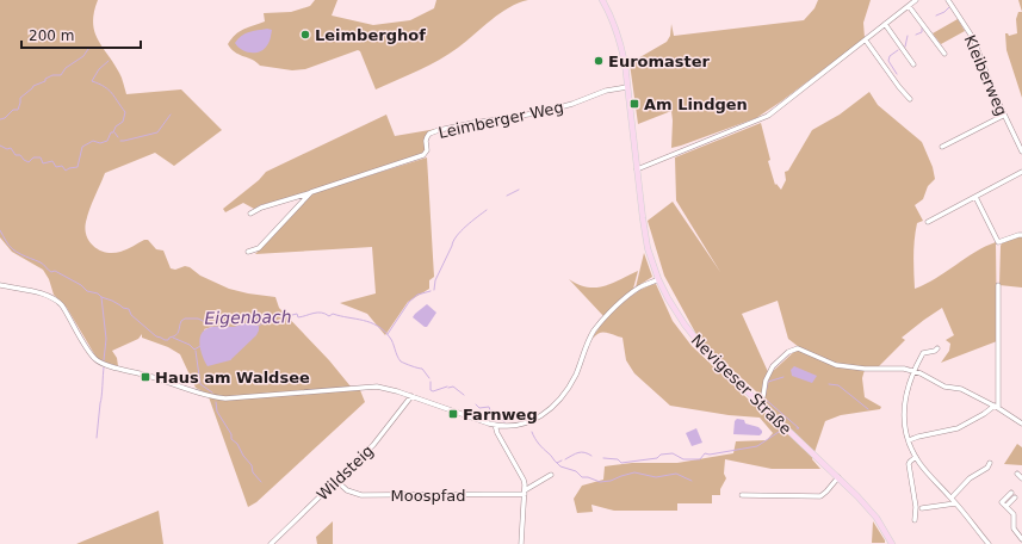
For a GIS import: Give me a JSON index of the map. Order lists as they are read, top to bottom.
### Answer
{
  "streets": {
    "main road": ["Nevigeser Straße"],
    "street": [
      "Kleiberweg",
      "Leimberger Weg",
      "Wildsteig",
      "Moospfad"
    ]
  },
  "crossings": [
    ["Leimberger Weg", "Nevigeser Straße"],
    ["Wildsteig", "Moospfad"]
  ],
  "water": ["Eigenbach"],
  "places": {
    "other": ["Leimberghof", "Euromaster"],
    "transit": ["Am Lindgen", "Haus am Waldsee", "Farnweg"]
  },
  "scale_bar": "200 m"
}
